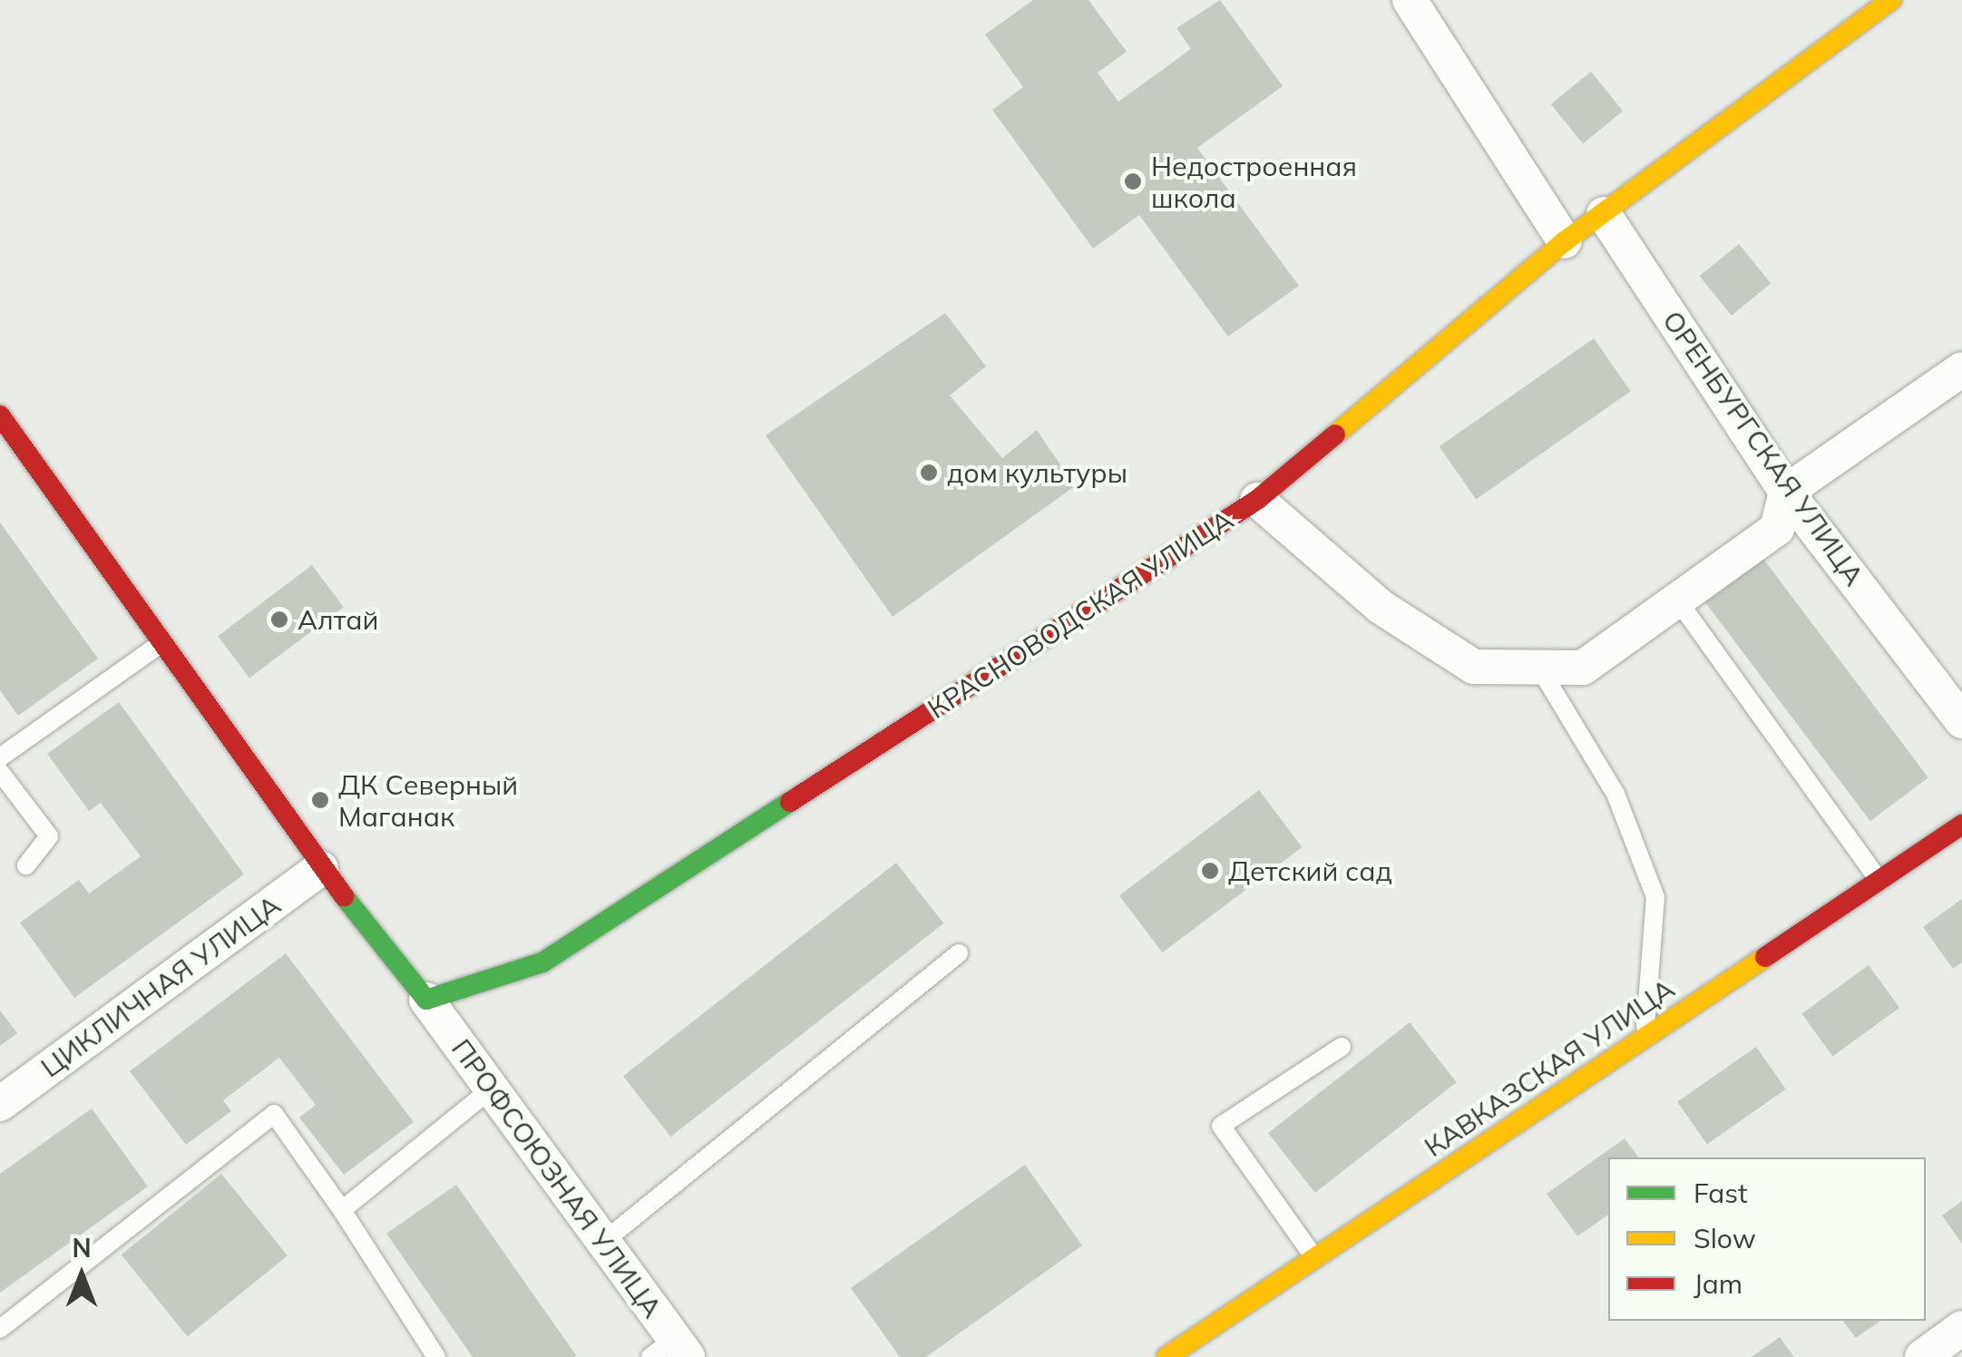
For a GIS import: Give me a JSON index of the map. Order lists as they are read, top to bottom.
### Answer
{
  "streets": {
    "main road": ["КРАСНОВОДСКАЯ УЛИЦА", "КАВКАЗСКАЯ УЛИЦА"],
    "street": ["ОРЕНБУРГСКАЯ УЛИЦА", "ЦИКЛИЧНАЯ УЛИЦА", "ПРОФСОЮЗНАЯ УЛИЦА"]
  },
  "crossings": [
    ["ОРЕНБУРГСКАЯ УЛИЦА", "КРАСНОВОДСКАЯ УЛИЦА"],
    ["КРАСНОВОДСКАЯ УЛИЦА", "ПРОФСОЮЗНАЯ УЛИЦА"]
  ],
  "places": [
    "Недостроенная школа",
    "дом культуры",
    "Алтай",
    "ДК Северный Маганак",
    "Детский сад"
  ],
  "legend": ["Fast", "Slow", "Jam"],
  "north": "top"
}
